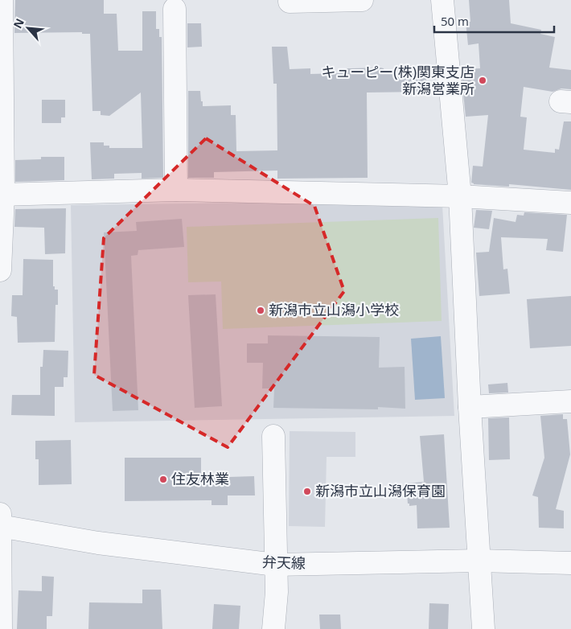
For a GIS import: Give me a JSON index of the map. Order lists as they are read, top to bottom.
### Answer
{
  "streets": {
    "street": ["弁天線"]
  },
  "places": [
    "キューピー(株)関東支店 新潟営業所",
    "新潟市立山潟小学校",
    "住友林業",
    "新潟市立山潟保育園"
  ],
  "scale_bar": "50 m",
  "north": "top left"
}
